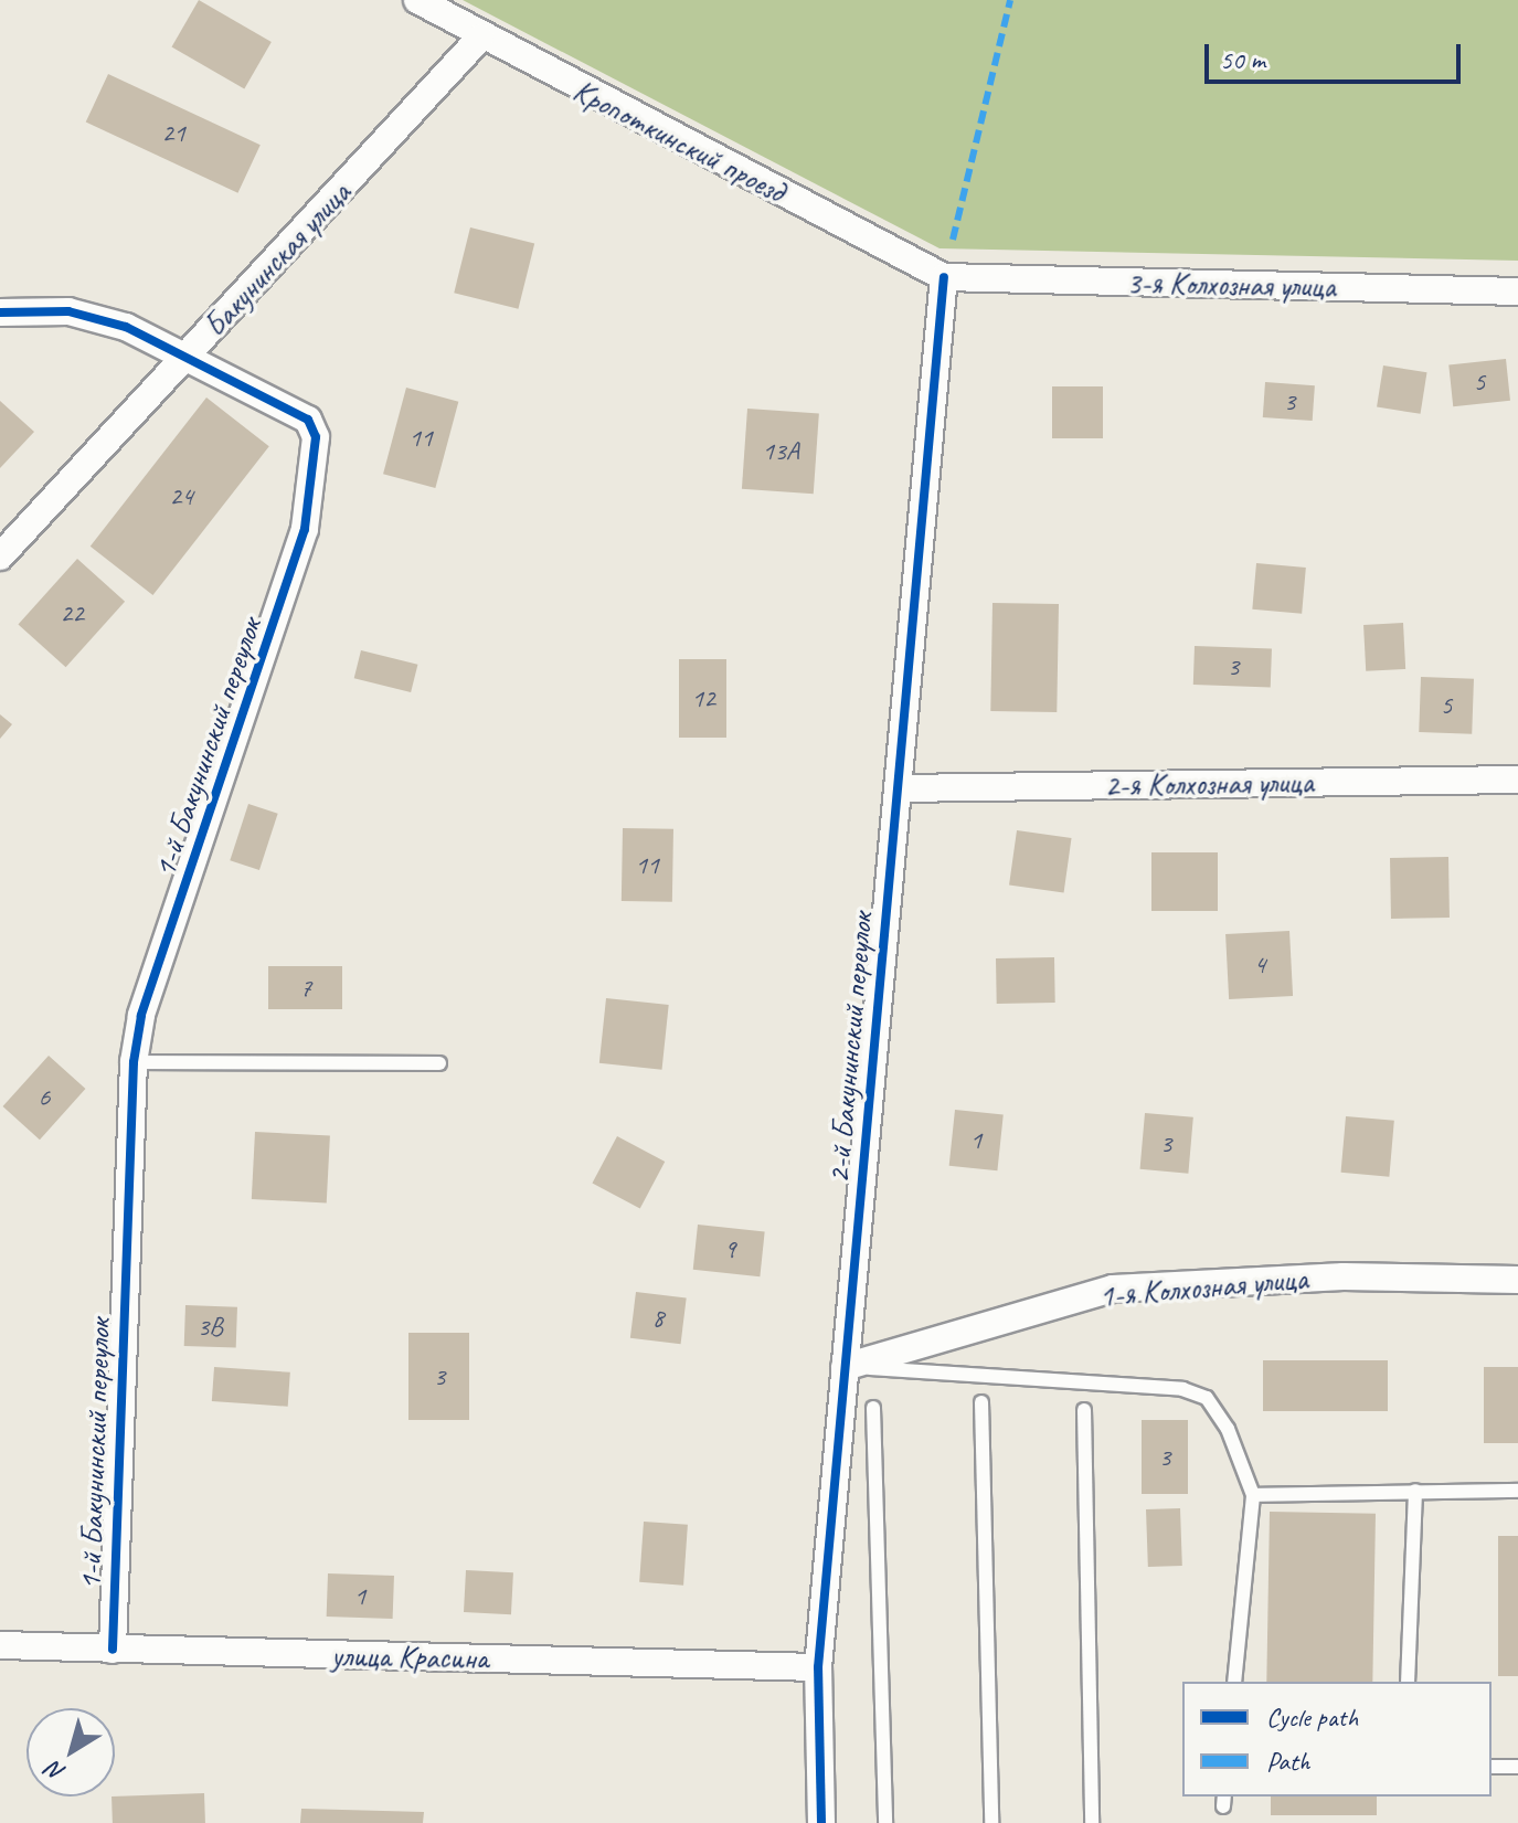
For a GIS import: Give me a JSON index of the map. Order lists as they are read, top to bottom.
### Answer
{
  "streets": {
    "street": [
      "Кропоткинский проезд",
      "Бакунинская улица",
      "3-я Колхозная улица",
      "1-й Бакунинский переулок",
      "2-я Колхозная улица",
      "2-й Бакунинский переулок",
      "1-я Колхозная улица",
      "улица Красина"
    ]
  },
  "crossings": [
    ["Кропоткинский проезд", "Бакунинская улица"],
    ["Кропоткинский проезд", "3-я Колхозная улица"],
    ["Кропоткинский проезд", "2-й Бакунинский переулок"],
    ["Бакунинская улица", "1-й Бакунинский переулок"],
    ["3-я Колхозная улица", "2-й Бакунинский переулок"],
    ["1-й Бакунинский переулок", "улица Красина"],
    ["2-я Колхозная улица", "2-й Бакунинский переулок"],
    ["2-й Бакунинский переулок", "1-я Колхозная улица"],
    ["2-й Бакунинский переулок", "улица Красина"]
  ],
  "house_numbers": [
    "21",
    "5",
    "3",
    "11",
    "13А",
    "24",
    "22",
    "3",
    "12",
    "5",
    "11",
    "4",
    "7",
    "6",
    "1",
    "3",
    "9",
    "8",
    "3В",
    "3",
    "3",
    "1"
  ],
  "legend": ["Cycle path", "Path"],
  "scale_bar": "50 m",
  "north": "bottom left"
}
